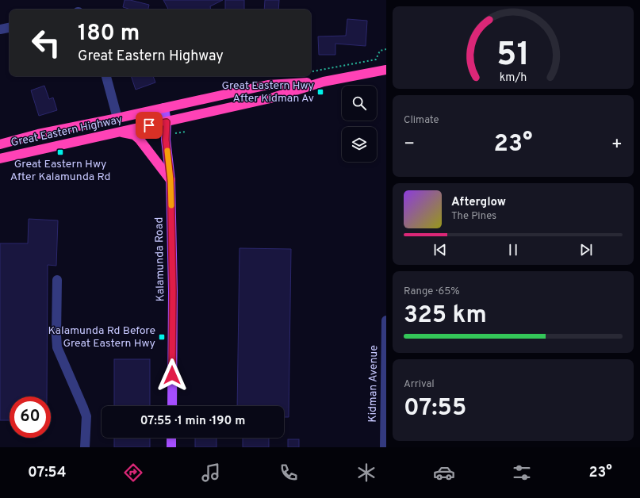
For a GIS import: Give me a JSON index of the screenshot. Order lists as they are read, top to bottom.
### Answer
{
  "streets": {
    "highway": ["Great Eastern Highway"],
    "main road": ["Kalamunda Road"],
    "street": ["Kidman Avenue"]
  },
  "crossings": [
    ["Great Eastern Highway", "Kalamunda Road"]
  ],
  "places": {
    "transit": ["Great Eastern Hwy After Kidman Av", "Great Eastern Hwy After Kalamunda Rd", "Kalamunda Rd Before Great Eastern Hwy"]
  },
  "page": {
    "turn": ["180 m", "Great Eastern Highway"],
    "tile": [
      "Climate",
      ["Range · 65%", "325 km"],
      ["Arrival", "07:55"]
    ],
    "heat": ["−", "23°", "+"],
    "song": ["Afterglow", "The Pines"],
    "limit": "60",
    "trip": "07:55 · 1 min · 190 m",
    "tabs": ["07:54", "23°"],
    "gauge": ["51", "km/h"]
  }
}
